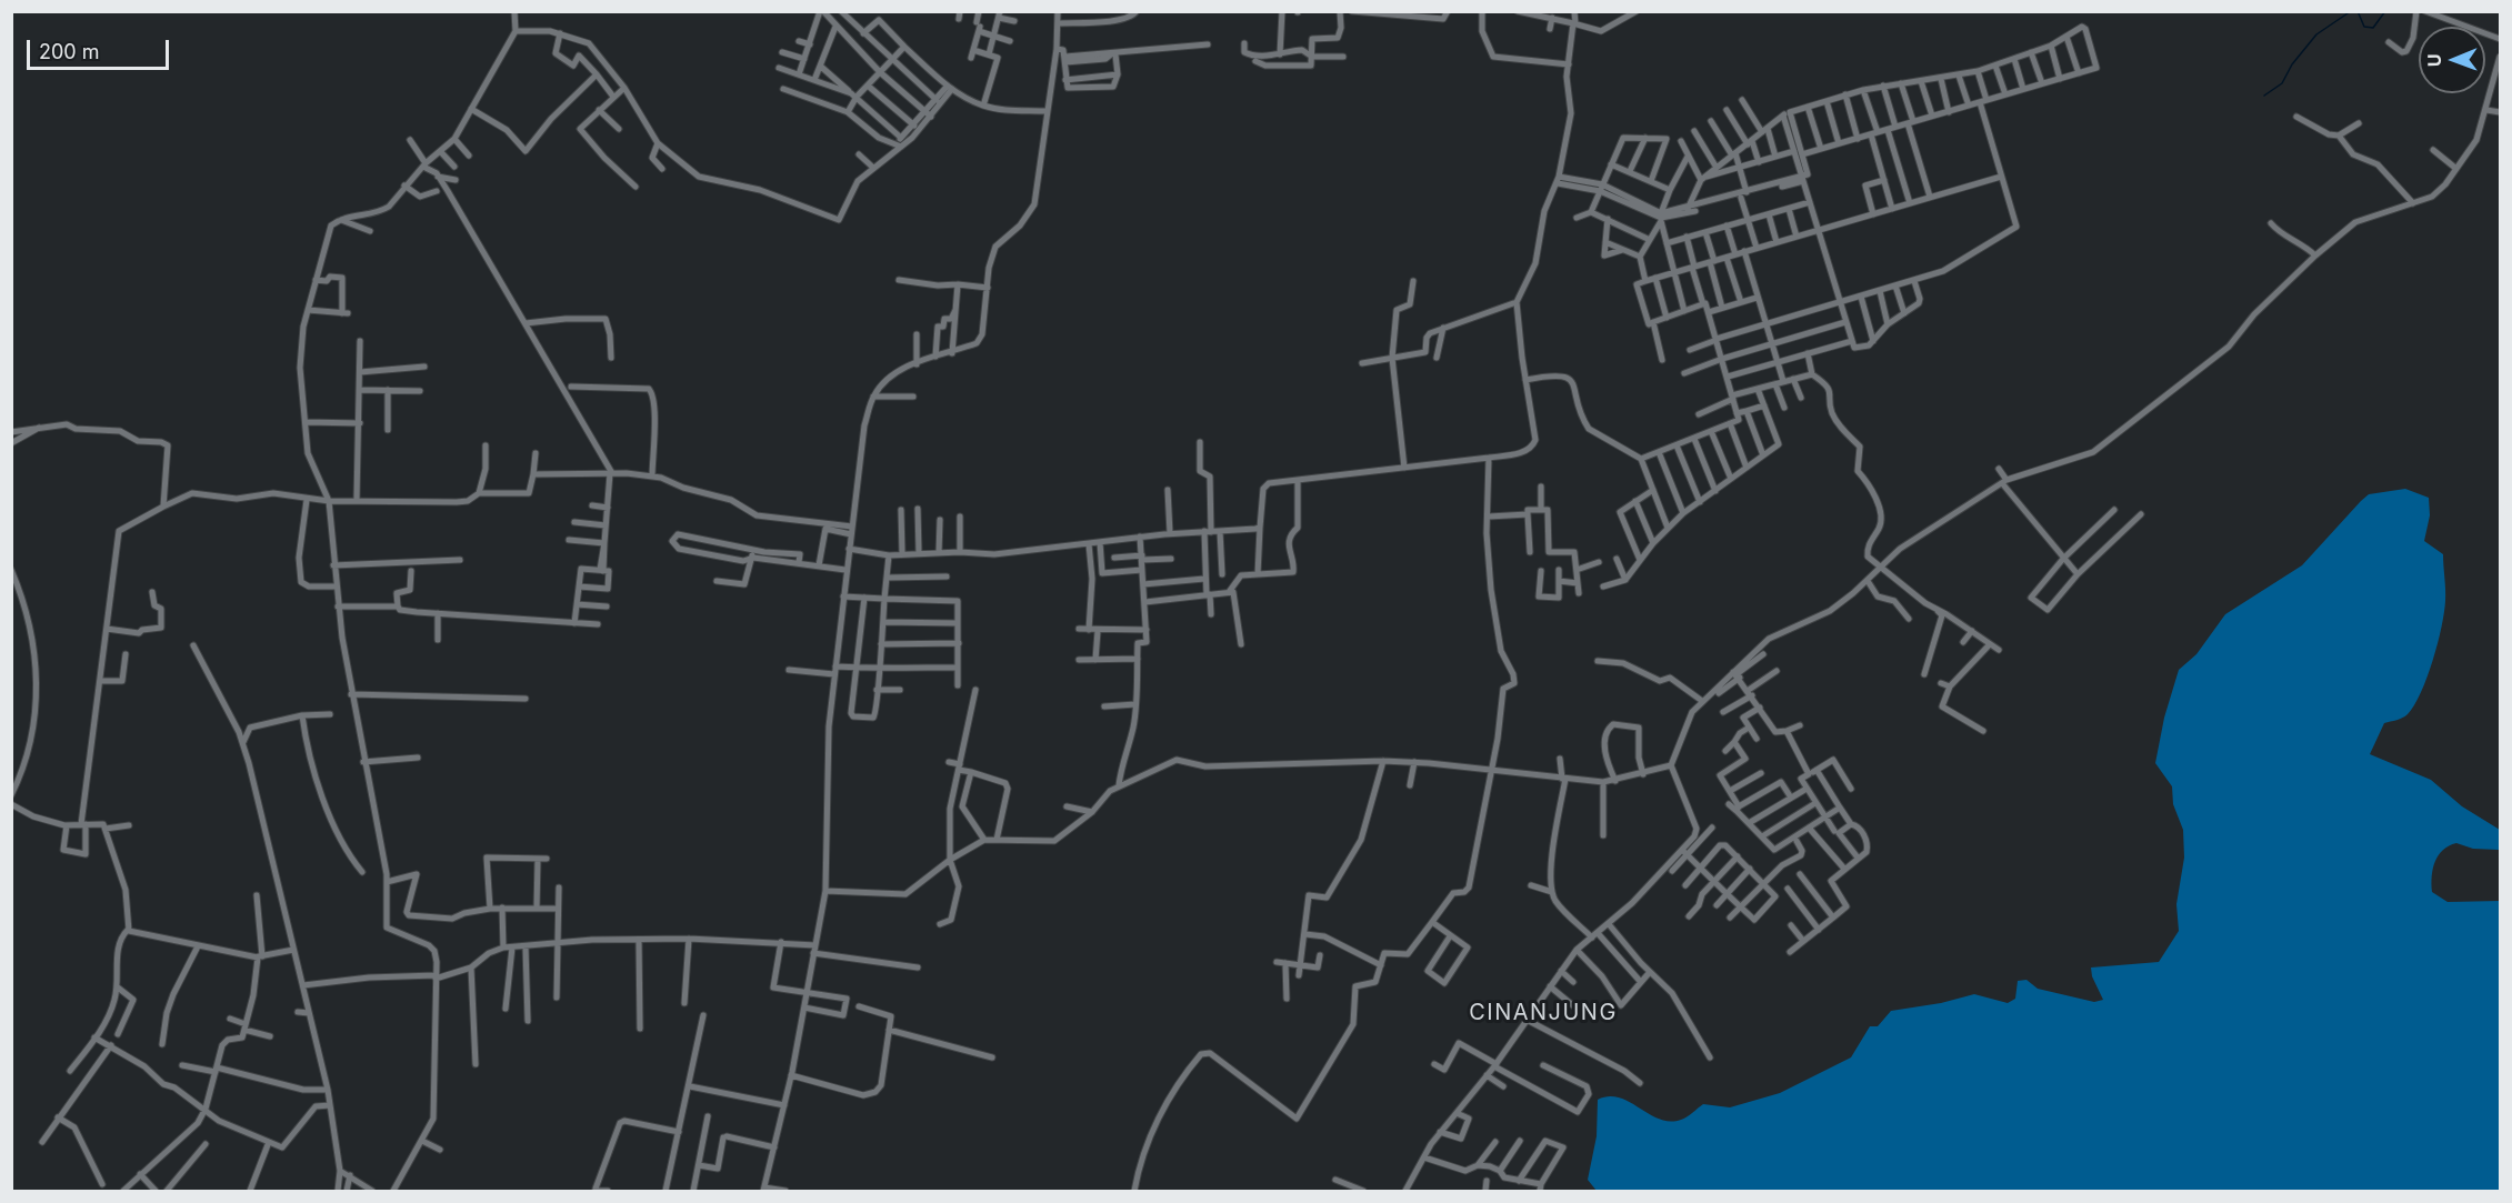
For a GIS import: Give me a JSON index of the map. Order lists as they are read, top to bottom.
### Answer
{
  "districts": ["CINANJUNG"],
  "scale_bar": "200 m",
  "north": "left"
}
